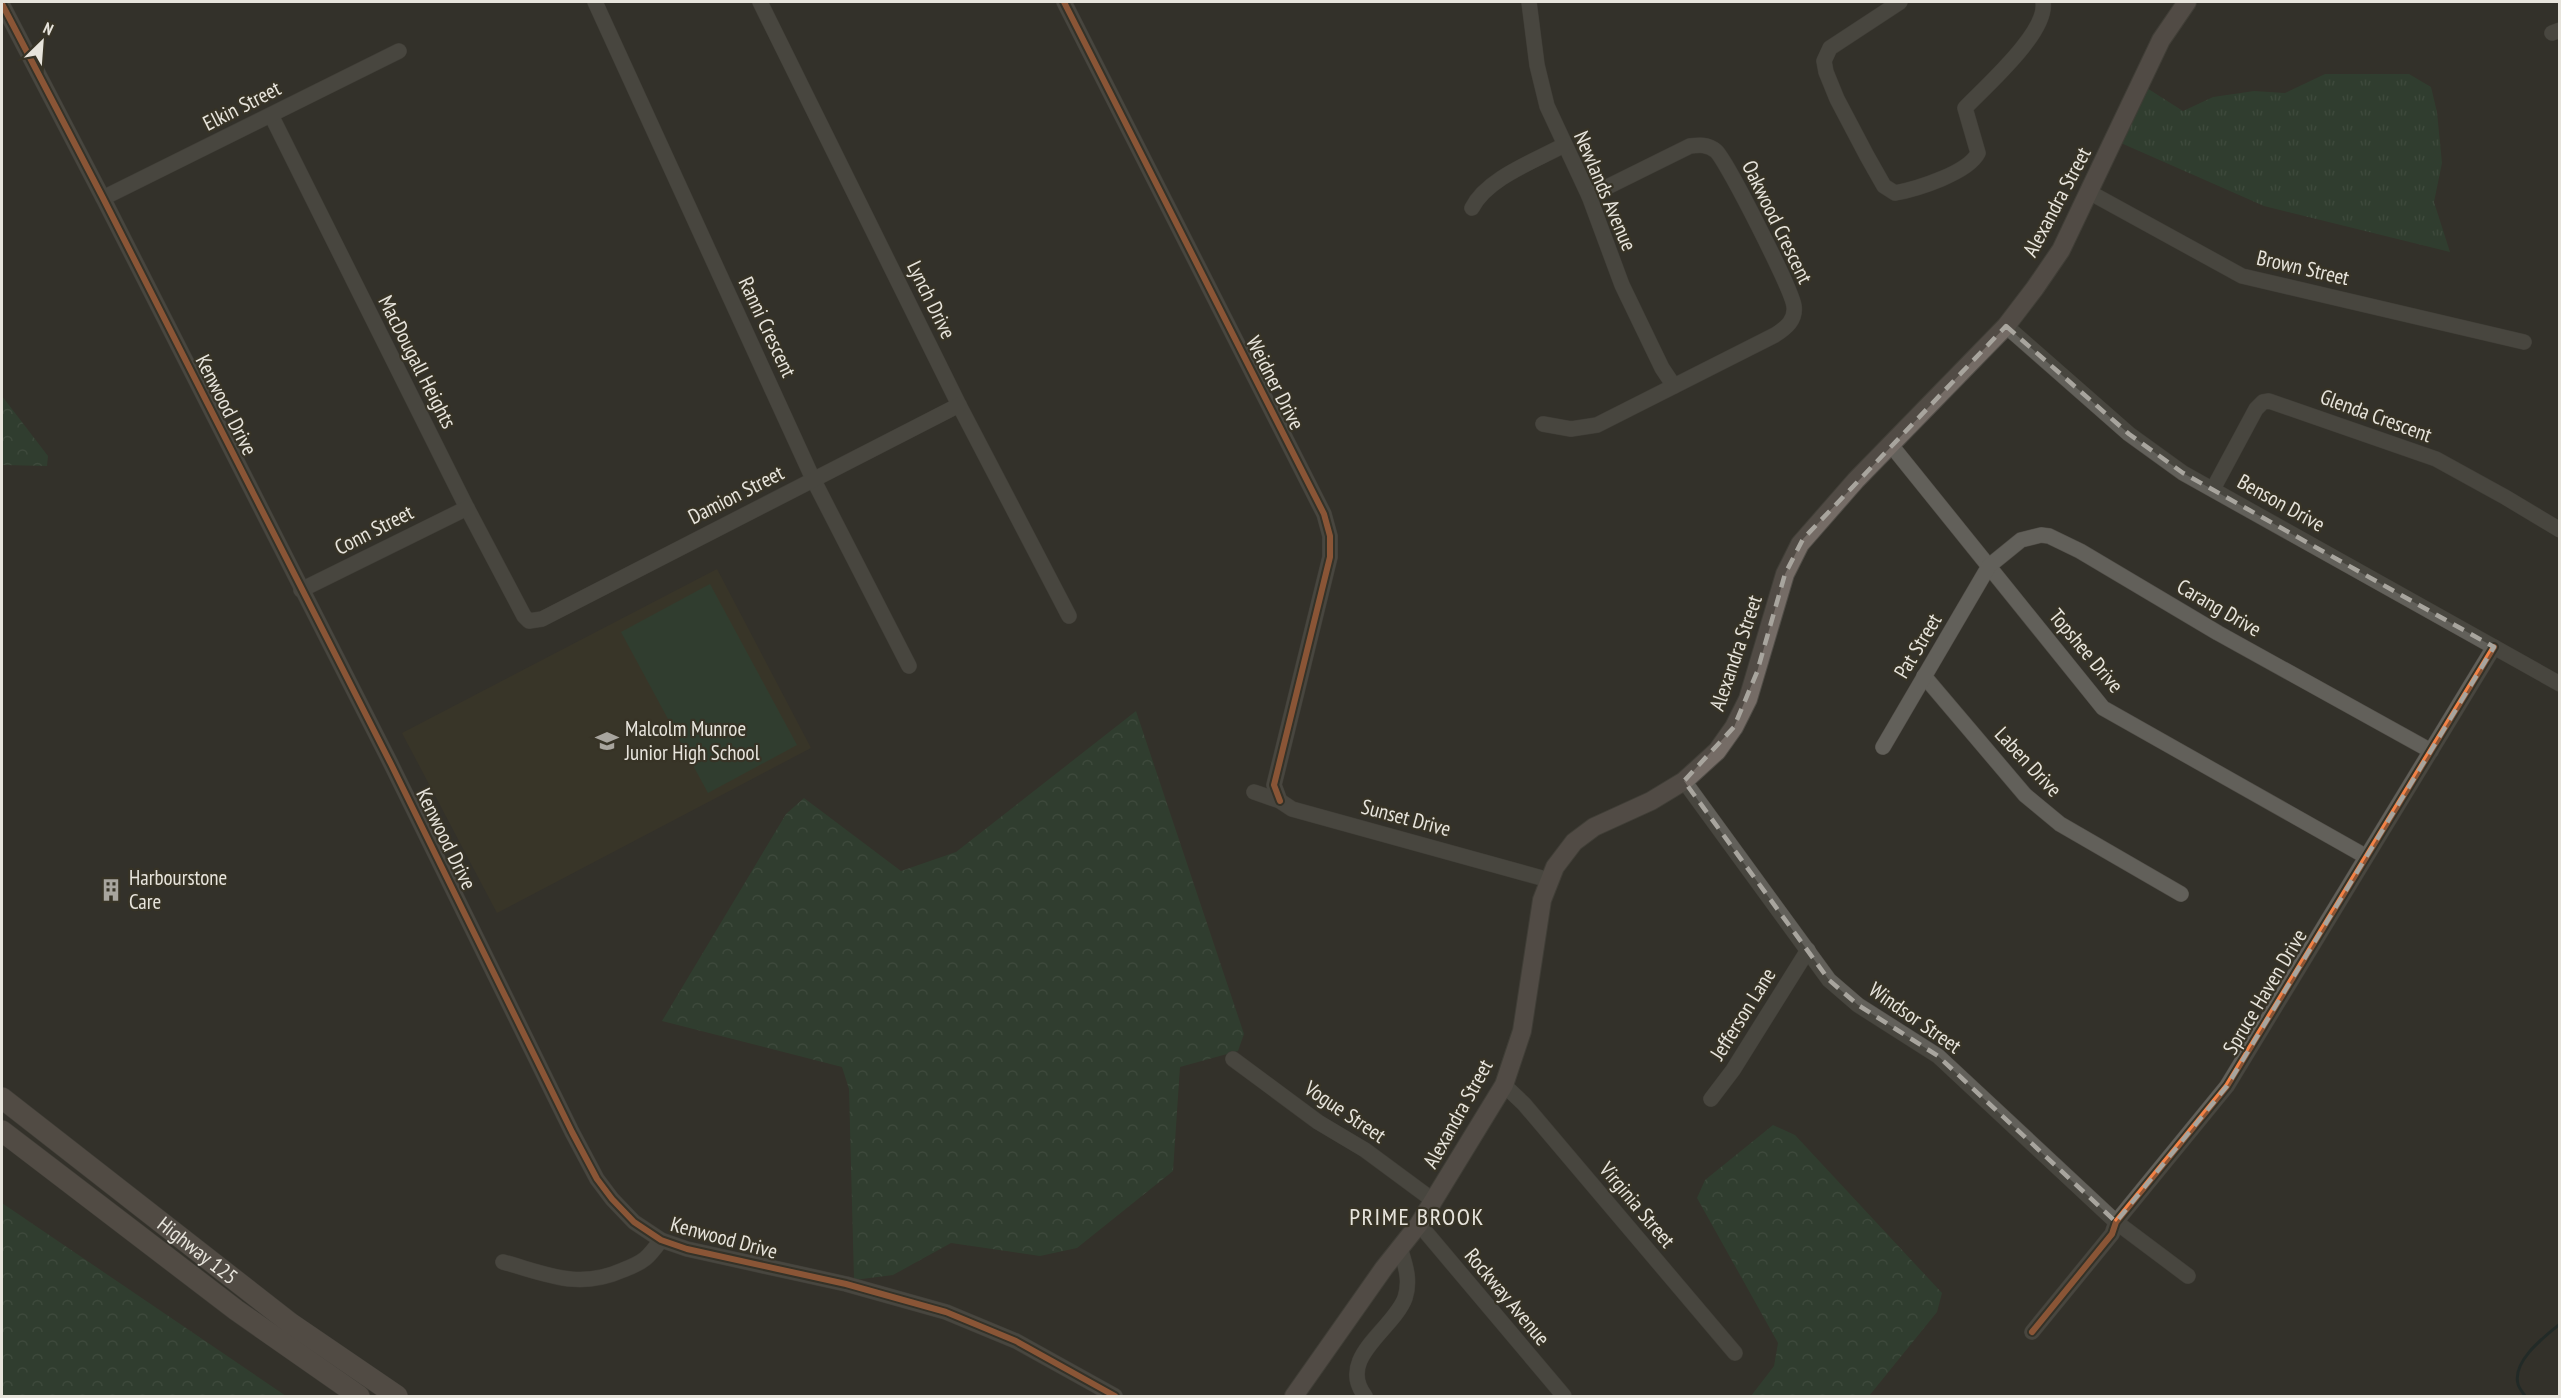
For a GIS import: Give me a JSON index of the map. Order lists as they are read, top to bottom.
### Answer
{
  "streets": {
    "highway": ["Highway 125"],
    "main road": ["Alexandra Street"],
    "street": [
      "Elkin Street",
      "Newlands Avenue",
      "Oakwood Crescent",
      "Brown Street",
      "Lynch Drive",
      "Ranni Crescent",
      "MacDougall Heights",
      "Weidner Drive",
      "Kenwood Drive",
      "Glenda Crescent",
      "Damion Street",
      "Benson Drive",
      "Conn Street",
      "Carang Drive",
      "Pat Street",
      "Topshee Drive",
      "Laben Drive",
      "Sunset Drive",
      "Spruce Haven Drive",
      "Jefferson Lane",
      "Windsor Street",
      "Vogue Street",
      "Virginia Street",
      "Rockway Avenue"
    ]
  },
  "crossings": [
    ["Elkin Street", "MacDougall Heights"],
    ["Elkin Street", "Kenwood Drive"],
    ["Newlands Avenue", "Oakwood Crescent"],
    ["Alexandra Street", "Brown Street"],
    ["Alexandra Street", "Benson Drive"],
    ["Alexandra Street", "Topshee Drive"],
    ["Alexandra Street", "Sunset Drive"],
    ["Alexandra Street", "Windsor Street"],
    ["Alexandra Street", "Vogue Street"],
    ["Alexandra Street", "Virginia Street"],
    ["Alexandra Street", "Rockway Avenue"],
    ["Lynch Drive", "Damion Street"],
    ["Ranni Crescent", "Damion Street"],
    ["MacDougall Heights", "Damion Street"],
    ["MacDougall Heights", "Conn Street"],
    ["Weidner Drive", "Sunset Drive"],
    ["Kenwood Drive", "Conn Street"],
    ["Glenda Crescent", "Benson Drive"],
    ["Benson Drive", "Spruce Haven Drive"],
    ["Carang Drive", "Pat Street"],
    ["Carang Drive", "Topshee Drive"],
    ["Carang Drive", "Spruce Haven Drive"],
    ["Pat Street", "Topshee Drive"],
    ["Pat Street", "Laben Drive"],
    ["Topshee Drive", "Spruce Haven Drive"],
    ["Spruce Haven Drive", "Windsor Street"],
    ["Jefferson Lane", "Windsor Street"]
  ],
  "districts": ["PRIME BROOK"],
  "places": {
    "school or university": ["Malcolm Munroe Junior High School"],
    "building": ["Harbourstone Care"]
  },
  "north": "top right"
}
